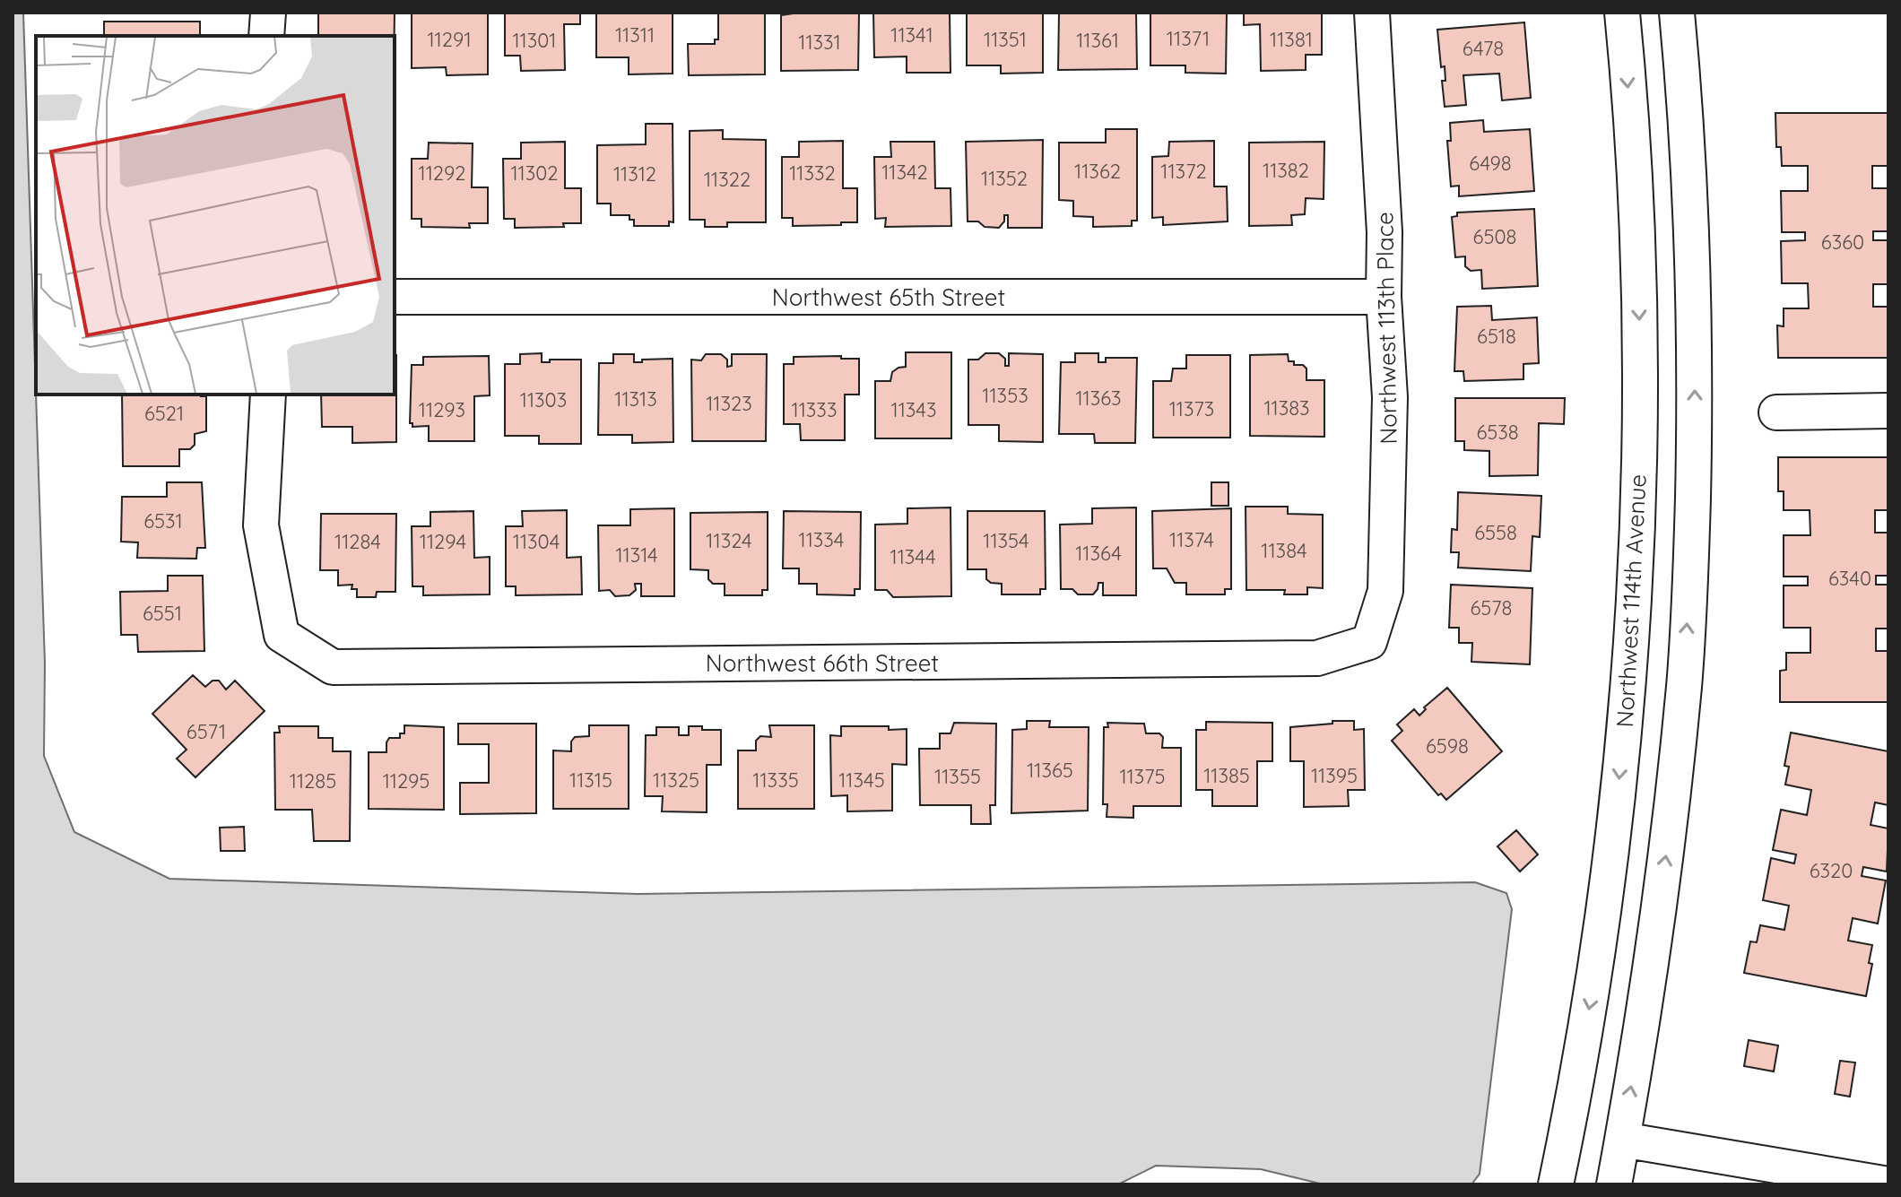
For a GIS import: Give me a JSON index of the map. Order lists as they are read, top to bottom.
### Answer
{
  "streets": {
    "street": [
      "Northwest 65th Street",
      "Northwest 113th Place",
      "Northwest 114th Avenue",
      "Northwest 66th Street"
    ]
  },
  "crossings": [
    ["Northwest 65th Street", "Northwest 113th Place"],
    ["Northwest 113th Place", "Northwest 66th Street"]
  ],
  "house_numbers": [
    "11311",
    "11341",
    "11371",
    "11291",
    "11351",
    "11381",
    "11301",
    "11361",
    "11331",
    "6478",
    "6498",
    "11382",
    "11362",
    "11372",
    "11342",
    "11292",
    "11302",
    "11332",
    "11312",
    "11352",
    "11322",
    "6508",
    "6360",
    "6518",
    "11353",
    "11363",
    "11313",
    "11303",
    "11323",
    "11383",
    "11373",
    "11293",
    "11333",
    "11343",
    "6521",
    "6538",
    "6531",
    "6558",
    "11334",
    "11374",
    "11324",
    "11354",
    "11284",
    "11294",
    "11304",
    "11384",
    "11364",
    "11314",
    "11344",
    "6340",
    "6578",
    "6551",
    "6571",
    "6598",
    "11365",
    "11385",
    "11395",
    "11355",
    "11375",
    "11315",
    "11325",
    "11335",
    "11345",
    "11285",
    "11295",
    "6320"
  ]
}
